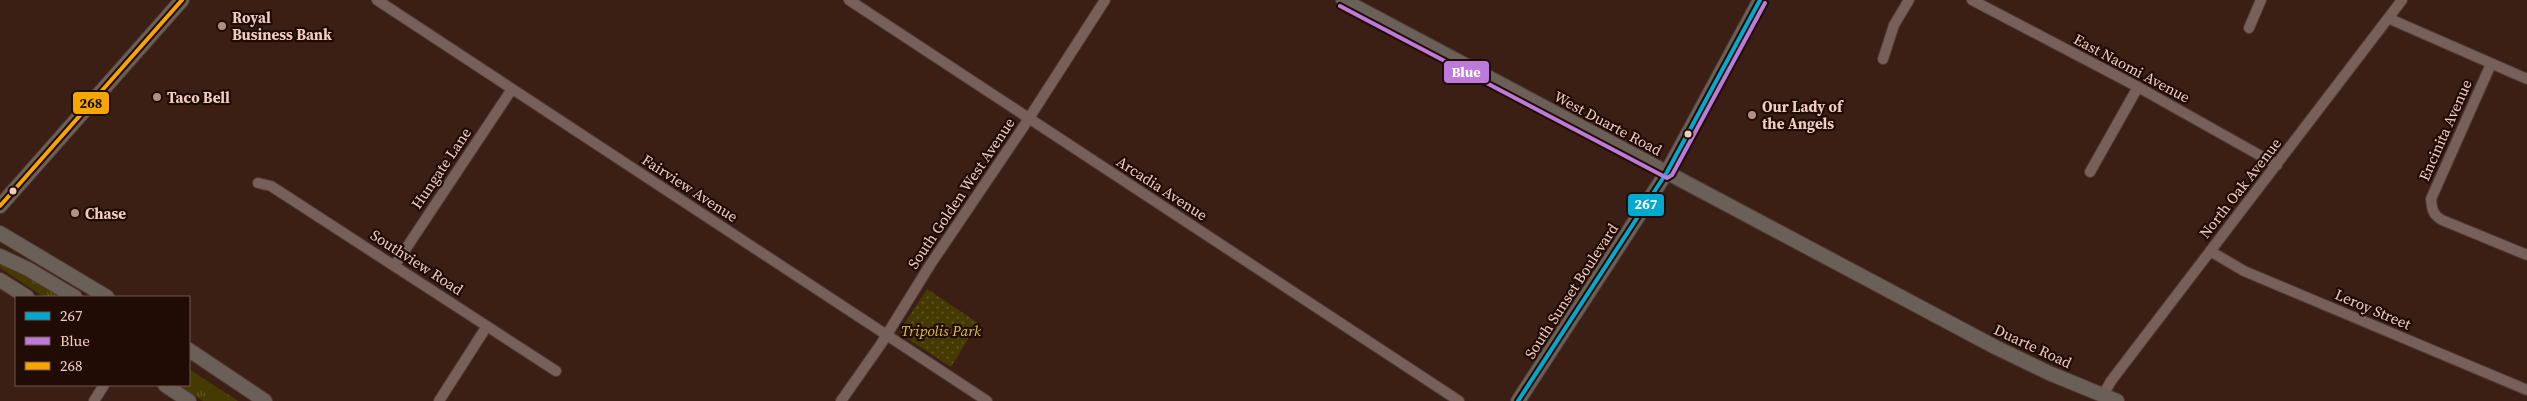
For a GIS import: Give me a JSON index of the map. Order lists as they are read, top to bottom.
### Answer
{
  "streets": {
    "main road": ["West Duarte Road", "South Sunset Boulevard", "Duarte Road"],
    "street": [
      "East Naomi Avenue",
      "Encinita Avenue",
      "Hungate Lane",
      "Fairview Avenue",
      "Arcadia Avenue",
      "North Oak Avenue",
      "South Golden West Avenue",
      "Southview Road",
      "Leroy Street"
    ]
  },
  "crossings": [
    ["East Naomi Avenue", "North Oak Avenue"],
    ["West Duarte Road", "South Sunset Boulevard"],
    ["West Duarte Road", "Duarte Road"],
    ["Hungate Lane", "Fairview Avenue"],
    ["Hungate Lane", "Southview Road"],
    ["Fairview Avenue", "South Golden West Avenue"],
    ["Arcadia Avenue", "South Golden West Avenue"],
    ["North Oak Avenue", "Leroy Street"],
    ["North Oak Avenue", "Duarte Road"]
  ],
  "parks": ["Tripolis Park"],
  "places": [
    "Royal Business Bank",
    "Taco Bell",
    "Our Lady of the Angels",
    "Chase"
  ],
  "lines": ["transit line 267", "transit line 268", "transit line Blue"],
  "legend": ["267", "Blue", "268"]
}
